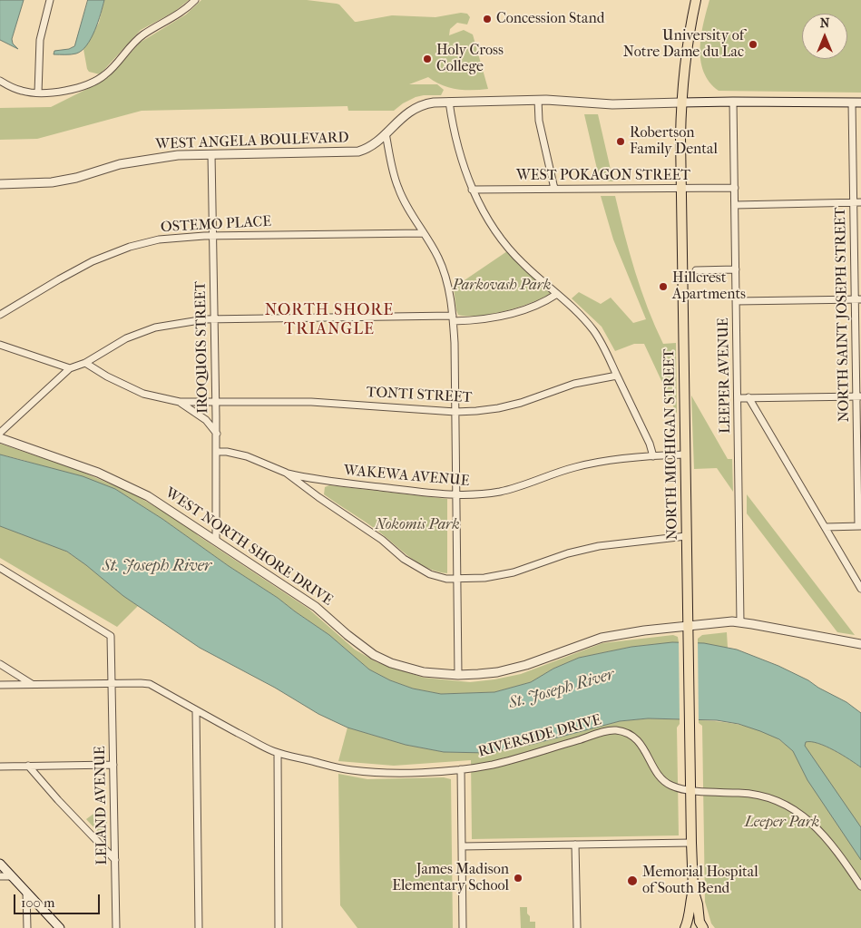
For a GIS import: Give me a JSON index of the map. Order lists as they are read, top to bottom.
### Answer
{
  "streets": {
    "main road": ["NORTH MICHIGAN STREET"],
    "street": [
      "WEST ANGELA BOULEVARD",
      "WEST POKAGON STREET",
      "OSTEMO PLACE",
      "NORTH SAINT JOSEPH STREET",
      "IROQUOIS STREET",
      "LEEPER AVENUE",
      "TONTI STREET",
      "WAKEWA AVENUE",
      "WEST NORTH SHORE DRIVE",
      "RIVERSIDE DRIVE",
      "LELAND AVENUE"
    ]
  },
  "crossings": [
    ["WEST ANGELA BOULEVARD", "NORTH SAINT JOSEPH STREET"],
    ["WEST ANGELA BOULEVARD", "IROQUOIS STREET"],
    ["WEST ANGELA BOULEVARD", "LEEPER AVENUE"],
    ["WEST ANGELA BOULEVARD", "NORTH MICHIGAN STREET"],
    ["WEST POKAGON STREET", "LEEPER AVENUE"],
    ["WEST POKAGON STREET", "NORTH MICHIGAN STREET"],
    ["OSTEMO PLACE", "IROQUOIS STREET"],
    ["IROQUOIS STREET", "TONTI STREET"],
    ["IROQUOIS STREET", "WEST NORTH SHORE DRIVE"],
    ["LEEPER AVENUE", "WEST NORTH SHORE DRIVE"],
    ["NORTH MICHIGAN STREET", "WAKEWA AVENUE"],
    ["NORTH MICHIGAN STREET", "WEST NORTH SHORE DRIVE"],
    ["NORTH MICHIGAN STREET", "RIVERSIDE DRIVE"],
    ["RIVERSIDE DRIVE", "LELAND AVENUE"]
  ],
  "districts": ["NORTH SHORE TRIANGLE"],
  "water": ["St. Joseph River"],
  "parks": ["Parkovash Park", "Nokomis Park", "Leeper Park"],
  "places": [
    "Concession Stand",
    "University of Notre Dame du Lac",
    "Holy Cross College",
    "Robertson Family Dental",
    "Hillcrest Apartments",
    "James Madison Elementary School",
    "Memorial Hospital of South Bend"
  ],
  "scale_bar": "100 m",
  "north": "top"
}
